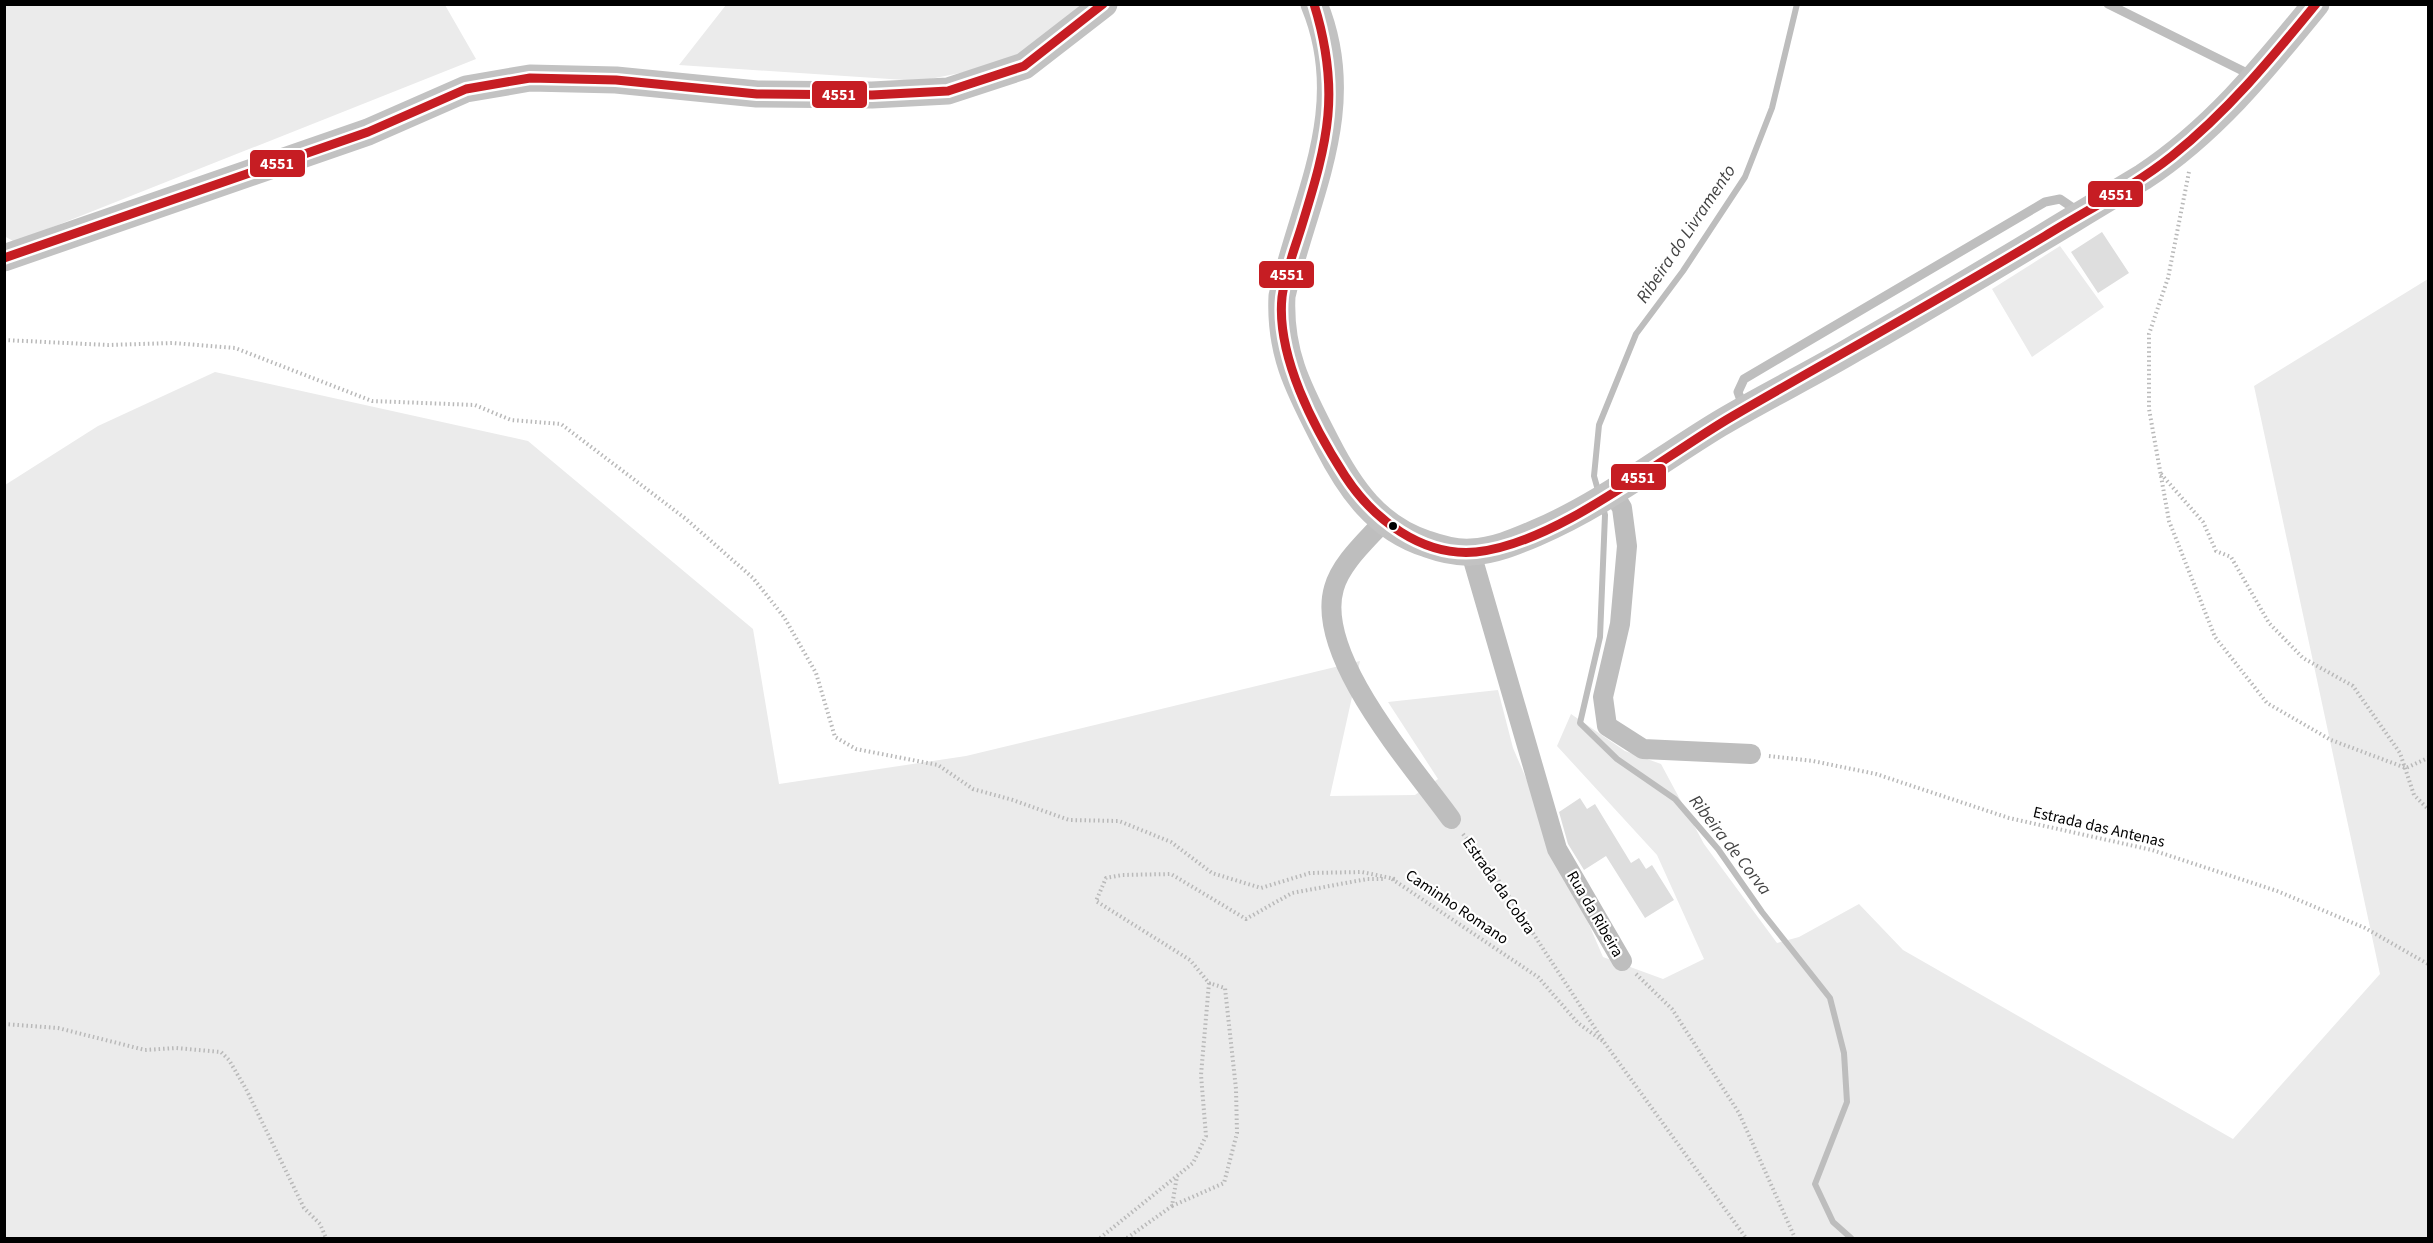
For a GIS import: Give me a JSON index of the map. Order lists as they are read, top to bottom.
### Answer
{
  "streets": {
    "street": ["Rua da Ribeira"],
    "path": ["Estrada das Antenas", "Estrada da Cobra", "Caminho Romano"]
  },
  "crossings": [
    ["Estrada da Cobra", "Caminho Romano"]
  ],
  "water": ["Ribeira do Livramento", "Ribeira de Corva"],
  "lines": ["transit line 4551"]
}
